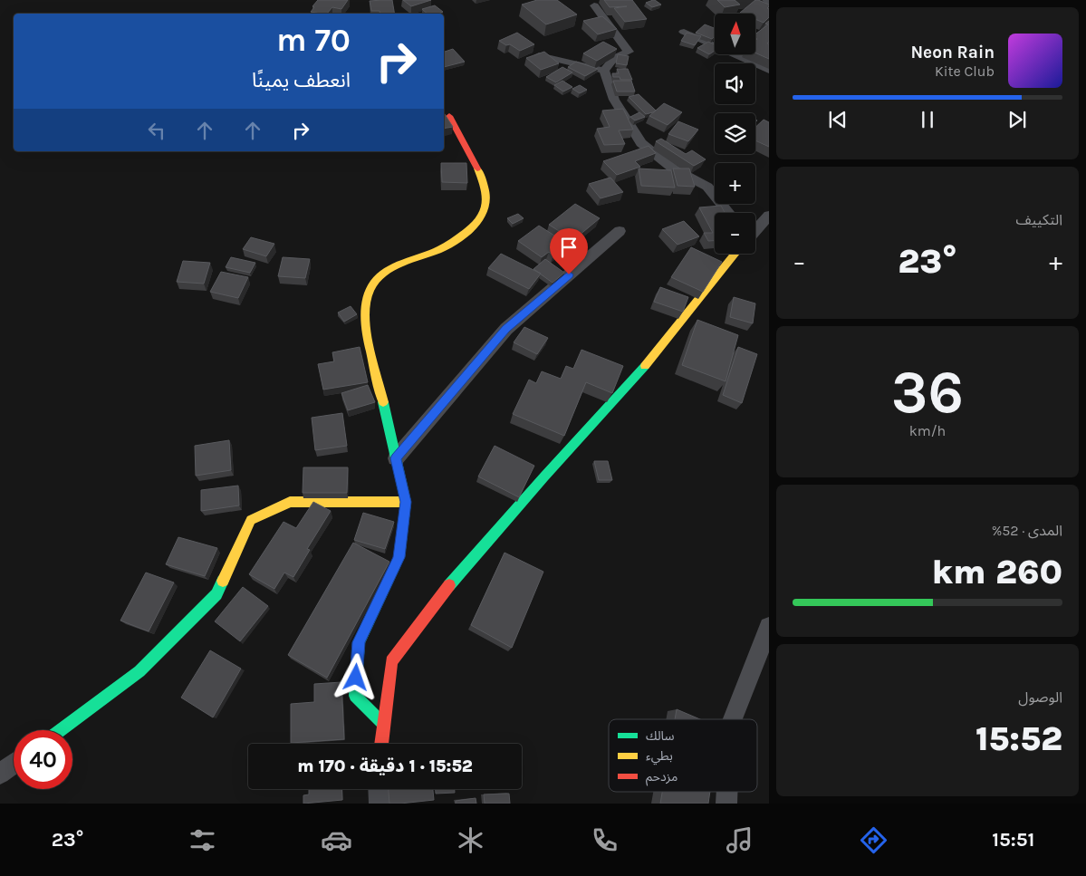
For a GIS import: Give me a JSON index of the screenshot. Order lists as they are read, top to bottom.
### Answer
{
  "legend": ["سالك", "بطيء", "مزدحم"],
  "north": "top",
  "page": {
    "map_buttons": ["+", "−"],
    "turn": ["70 m", "انعطف يمينًا"],
    "song": ["Neon Rain", "Kite Club"],
    "tile": [
      "التكييف",
      ["36", "km/h"],
      ["المدى · 52%", "260 km"],
      ["الوصول", "15:52"]
    ],
    "heat": ["−", "23°", "+"],
    "limit": "40",
    "trip": "15:52 · 1 دقيقة · 170 m",
    "tabs": ["15:51", "23°"]
  }
}
